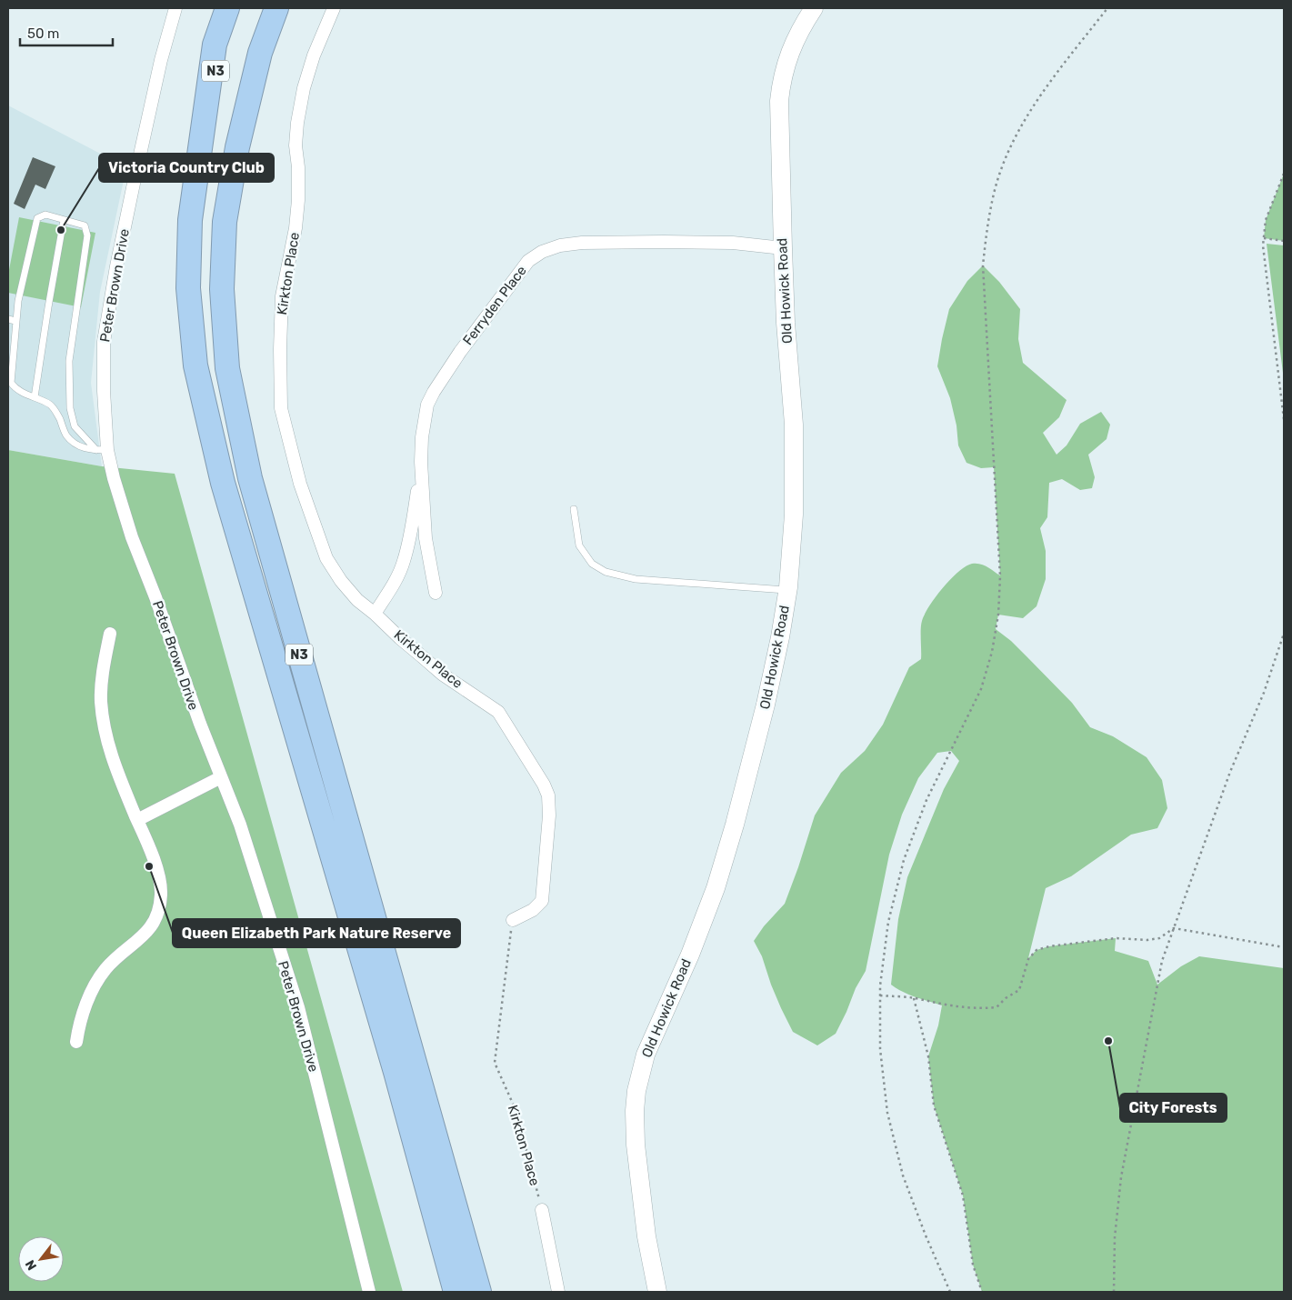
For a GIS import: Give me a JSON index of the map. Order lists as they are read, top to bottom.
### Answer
{
  "streets": {
    "highway": ["N3"],
    "main road": ["Old Howick Road"],
    "street": ["Kirkton Place", "Peter Brown Drive", "Ferryden Place"]
  },
  "crossings": [
    ["Kirkton Place", "Ferryden Place"],
    ["Old Howick Road", "Ferryden Place"]
  ],
  "places": ["Victoria Country Club", "Queen Elizabeth Park Nature Reserve", "City Forests"],
  "scale_bar": "50 m",
  "north": "bottom left"
}
